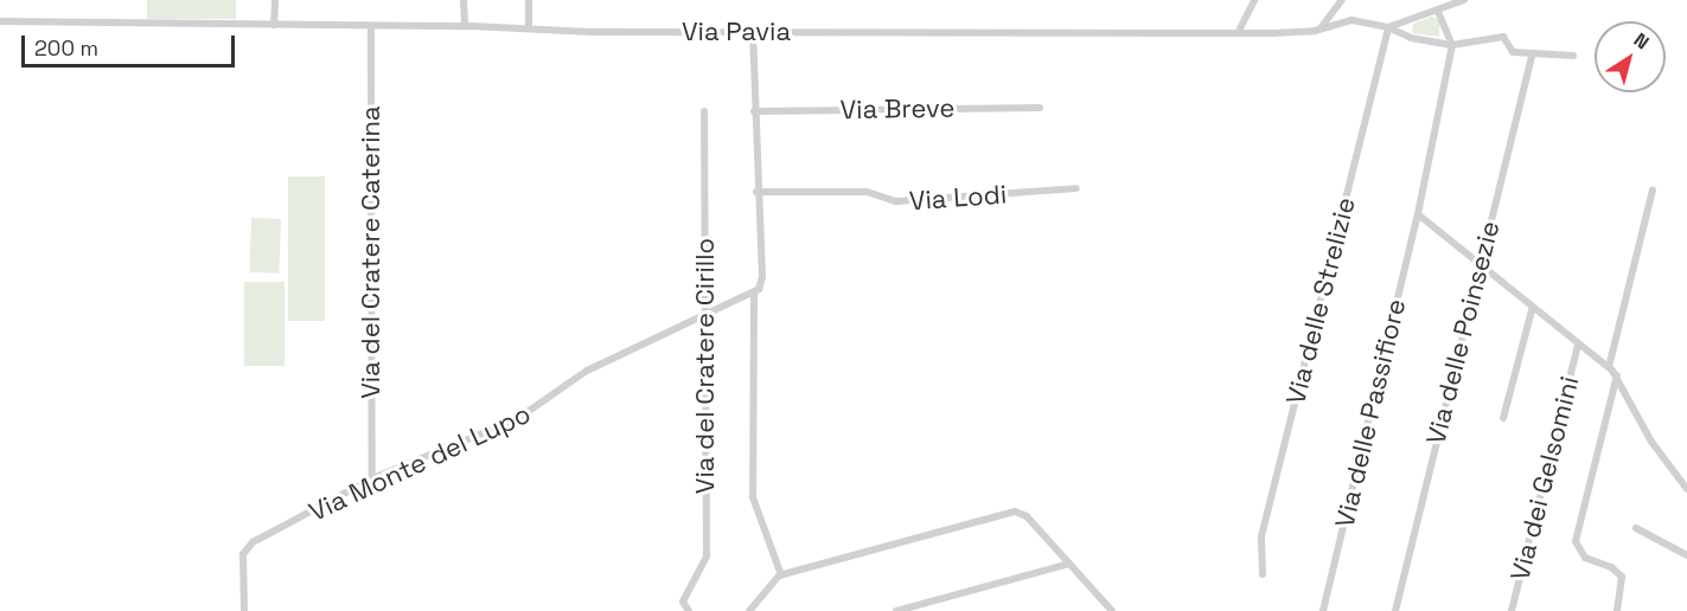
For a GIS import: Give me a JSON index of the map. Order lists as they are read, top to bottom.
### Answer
{
  "streets": {
    "street": [
      "Via Pavia",
      "Via Breve",
      "Via Lodi",
      "Via del Cratere Caterina",
      "Via delle Strelizie",
      "Via delle Poinsezie",
      "Via del Cratere Cirillo",
      "Via delle Passifiore",
      "Via Monte del Lupo",
      "Via dei Gelsomini"
    ]
  },
  "crossings": [
    ["Via Pavia", "Via del Cratere Caterina"],
    ["Via Pavia", "Via delle Strelizie"],
    ["Via del Cratere Caterina", "Via Monte del Lupo"],
    ["Via del Cratere Cirillo", "Via Monte del Lupo"]
  ],
  "scale_bar": "200 m",
  "north": "top right"
}
